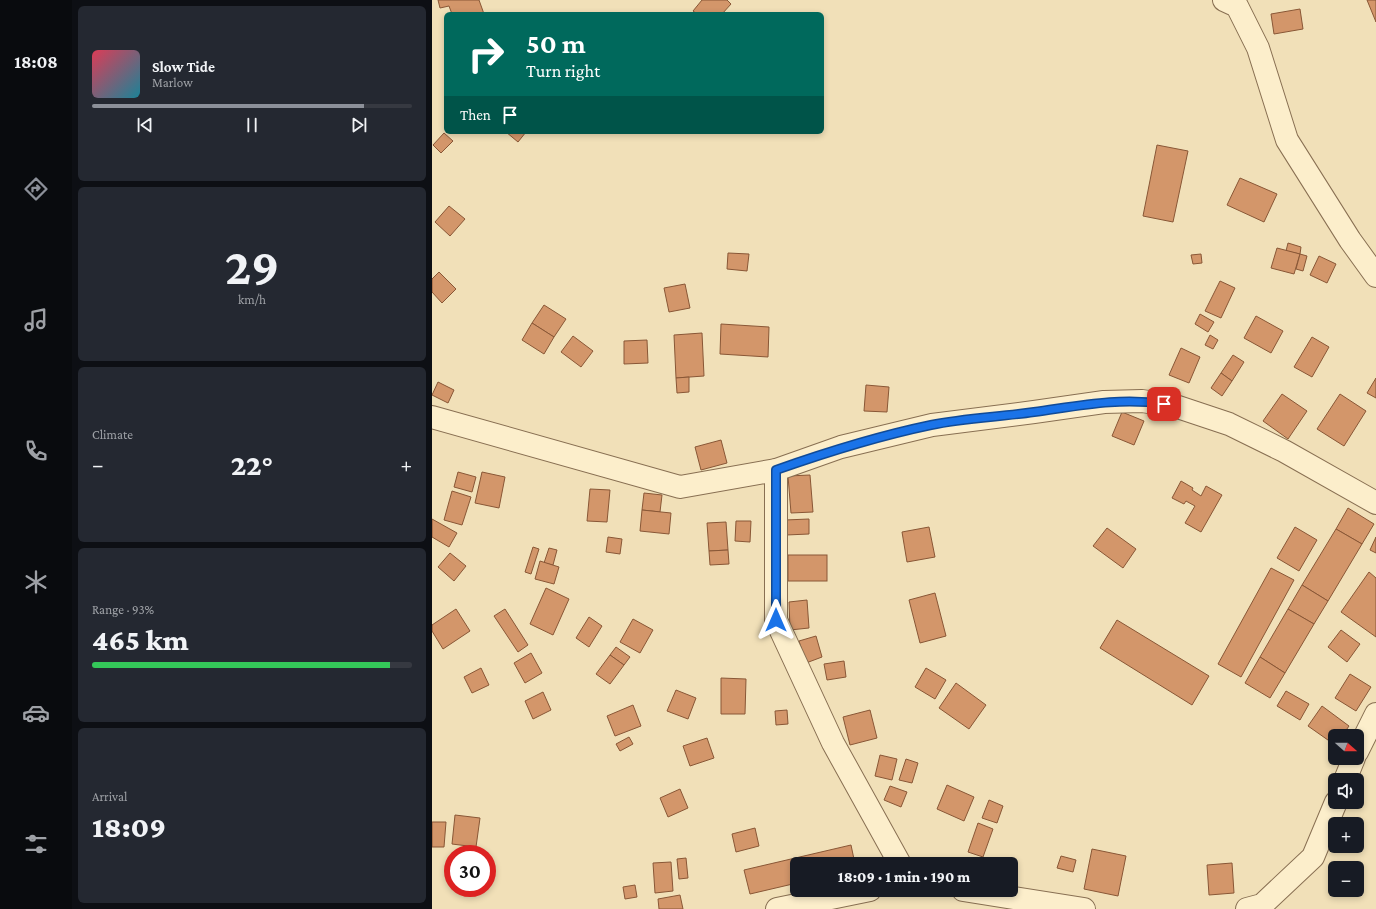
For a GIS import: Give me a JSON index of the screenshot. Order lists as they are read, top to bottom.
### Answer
{
  "north": "right",
  "page": {
    "tabs": "18:08",
    "turn": ["50 m", "Turn right"],
    "song": ["Slow Tide", "Marlow"],
    "then": "Then",
    "tile": [
      ["29", "km/h"],
      "Climate",
      ["Range · 93%", "465 km"],
      ["Arrival", "18:09"]
    ],
    "heat": ["−", "22°", "+"],
    "map_buttons": ["+", "−"],
    "limit": "30",
    "trip": "18:09 · 1 min · 190 m"
  }
}
